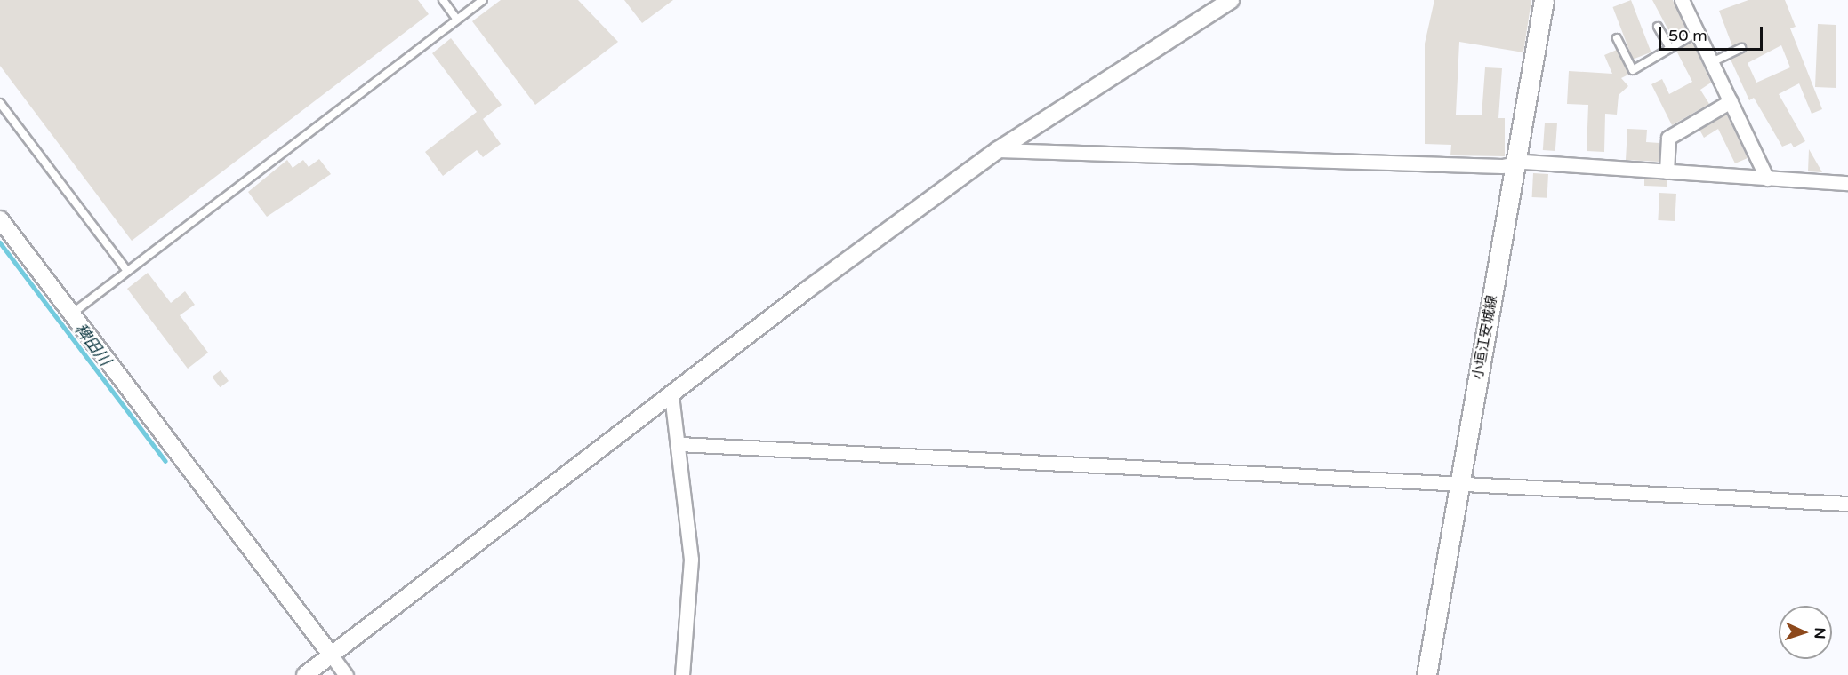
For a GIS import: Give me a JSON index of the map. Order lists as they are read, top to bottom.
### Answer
{
  "streets": {
    "main road": ["小垣江安城線"]
  },
  "water": ["稗田川"],
  "scale_bar": "50 m",
  "north": "right"
}
